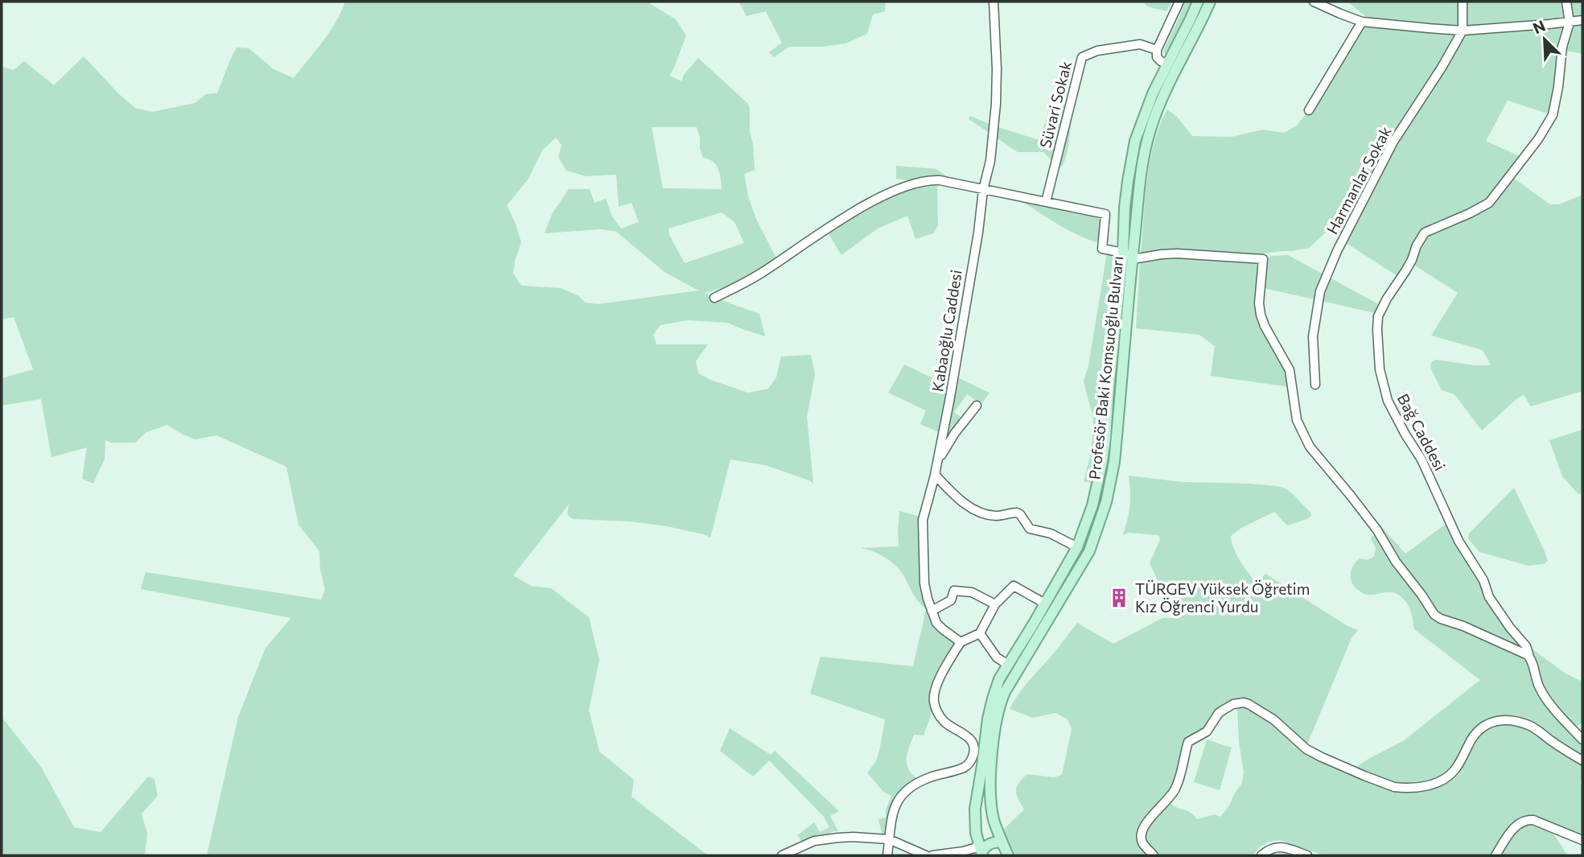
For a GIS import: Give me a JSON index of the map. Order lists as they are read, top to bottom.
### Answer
{
  "streets": {
    "main road": ["Profesör Baki Komsuoğlu Bulvarı"],
    "street": [
      "Süvari Sokak",
      "Harmanlar Sokak",
      "Kabaoğlu Caddesi",
      "Bağ Caddesi"
    ]
  },
  "places": {
    "building": ["TÜRGEV Yüksek Öğretim Kız Öğrenci Yurdu"]
  },
  "north": "top left"
}
